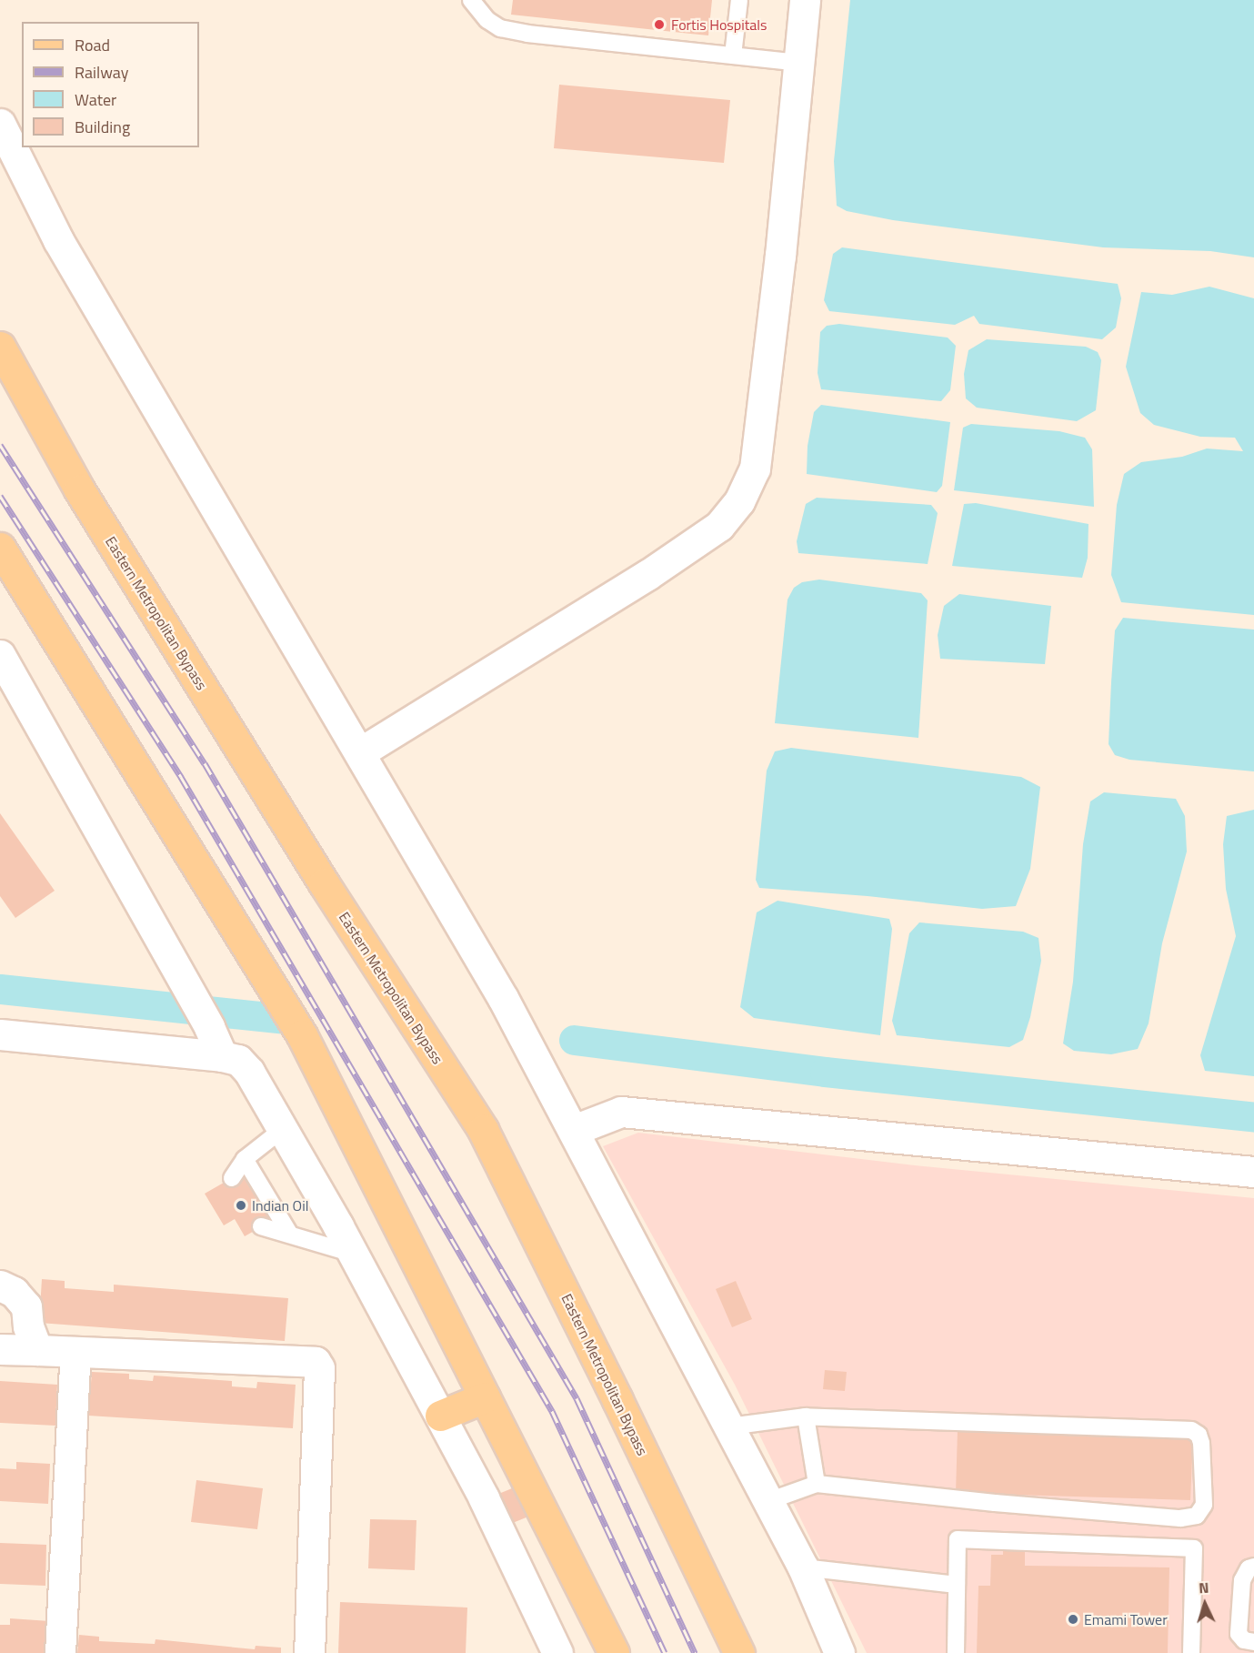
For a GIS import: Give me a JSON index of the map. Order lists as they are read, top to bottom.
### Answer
{
  "streets": {
    "main road": ["Eastern Metropolitan Bypass"]
  },
  "places": ["Fortis Hospitals", "Indian Oil", "Emami Tower"],
  "legend": [
    "Road",
    "Railway",
    "Water",
    "Building"
  ],
  "north": "top"
}
